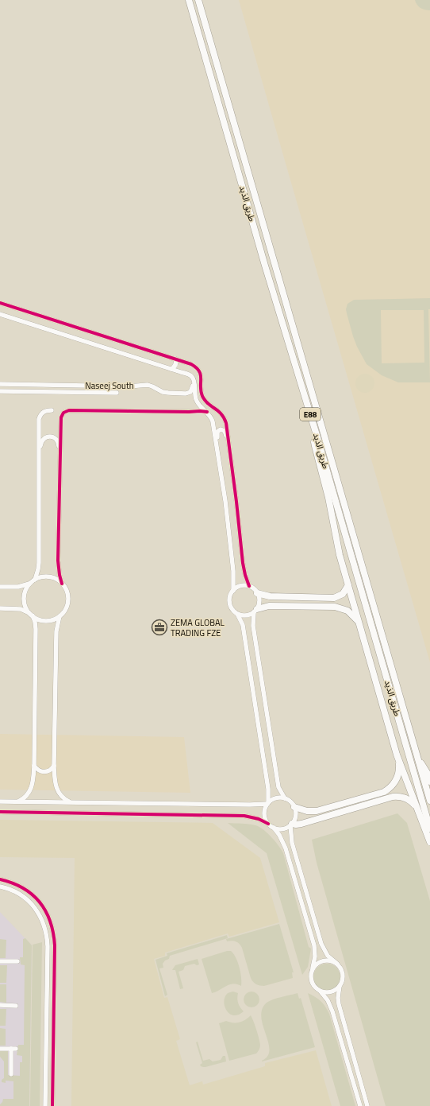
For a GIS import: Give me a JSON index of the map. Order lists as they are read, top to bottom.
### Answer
{
  "streets": {
    "highway": ["طريق الذيد", "E88"],
    "street": ["Naseej South"]
  },
  "places": {
    "office": ["ZEMA GLOBAL TRADING FZE"]
  }
}
